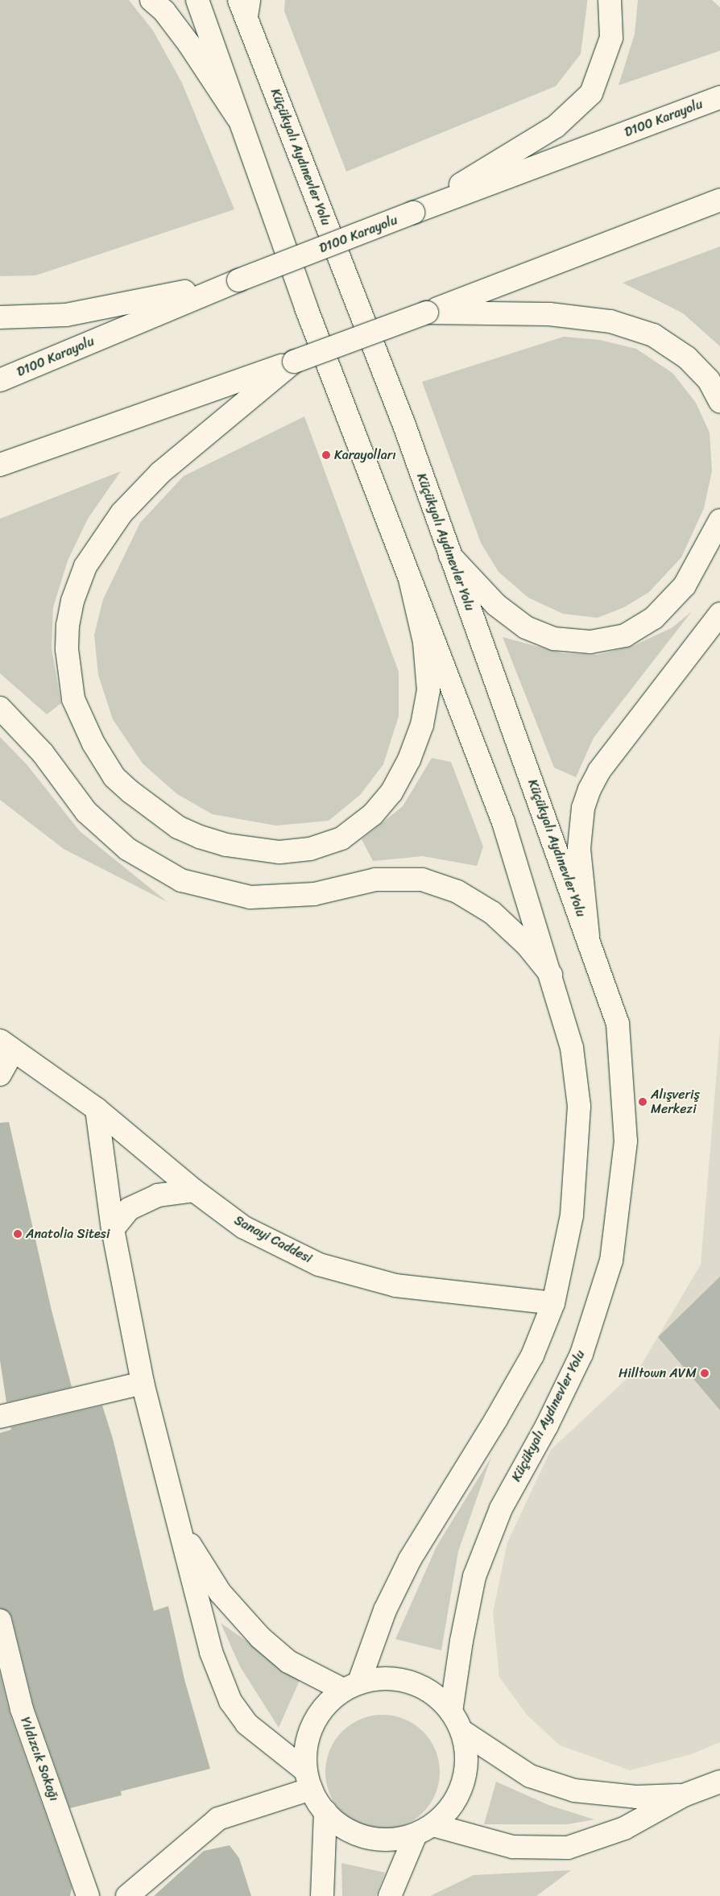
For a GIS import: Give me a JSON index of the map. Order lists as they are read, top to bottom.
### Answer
{
  "streets": {
    "main road": [
      "D100 Karayolu",
      "Küçükyalı Aydınevler Yolu",
      "Sanayi Caddesi",
      "Yıldızcık Sokağı"
    ]
  },
  "places": [
    "Karayolları",
    "Alışveriş Merkezi",
    "Anatolia Sitesi",
    "Hilltown AVM"
  ]
}
